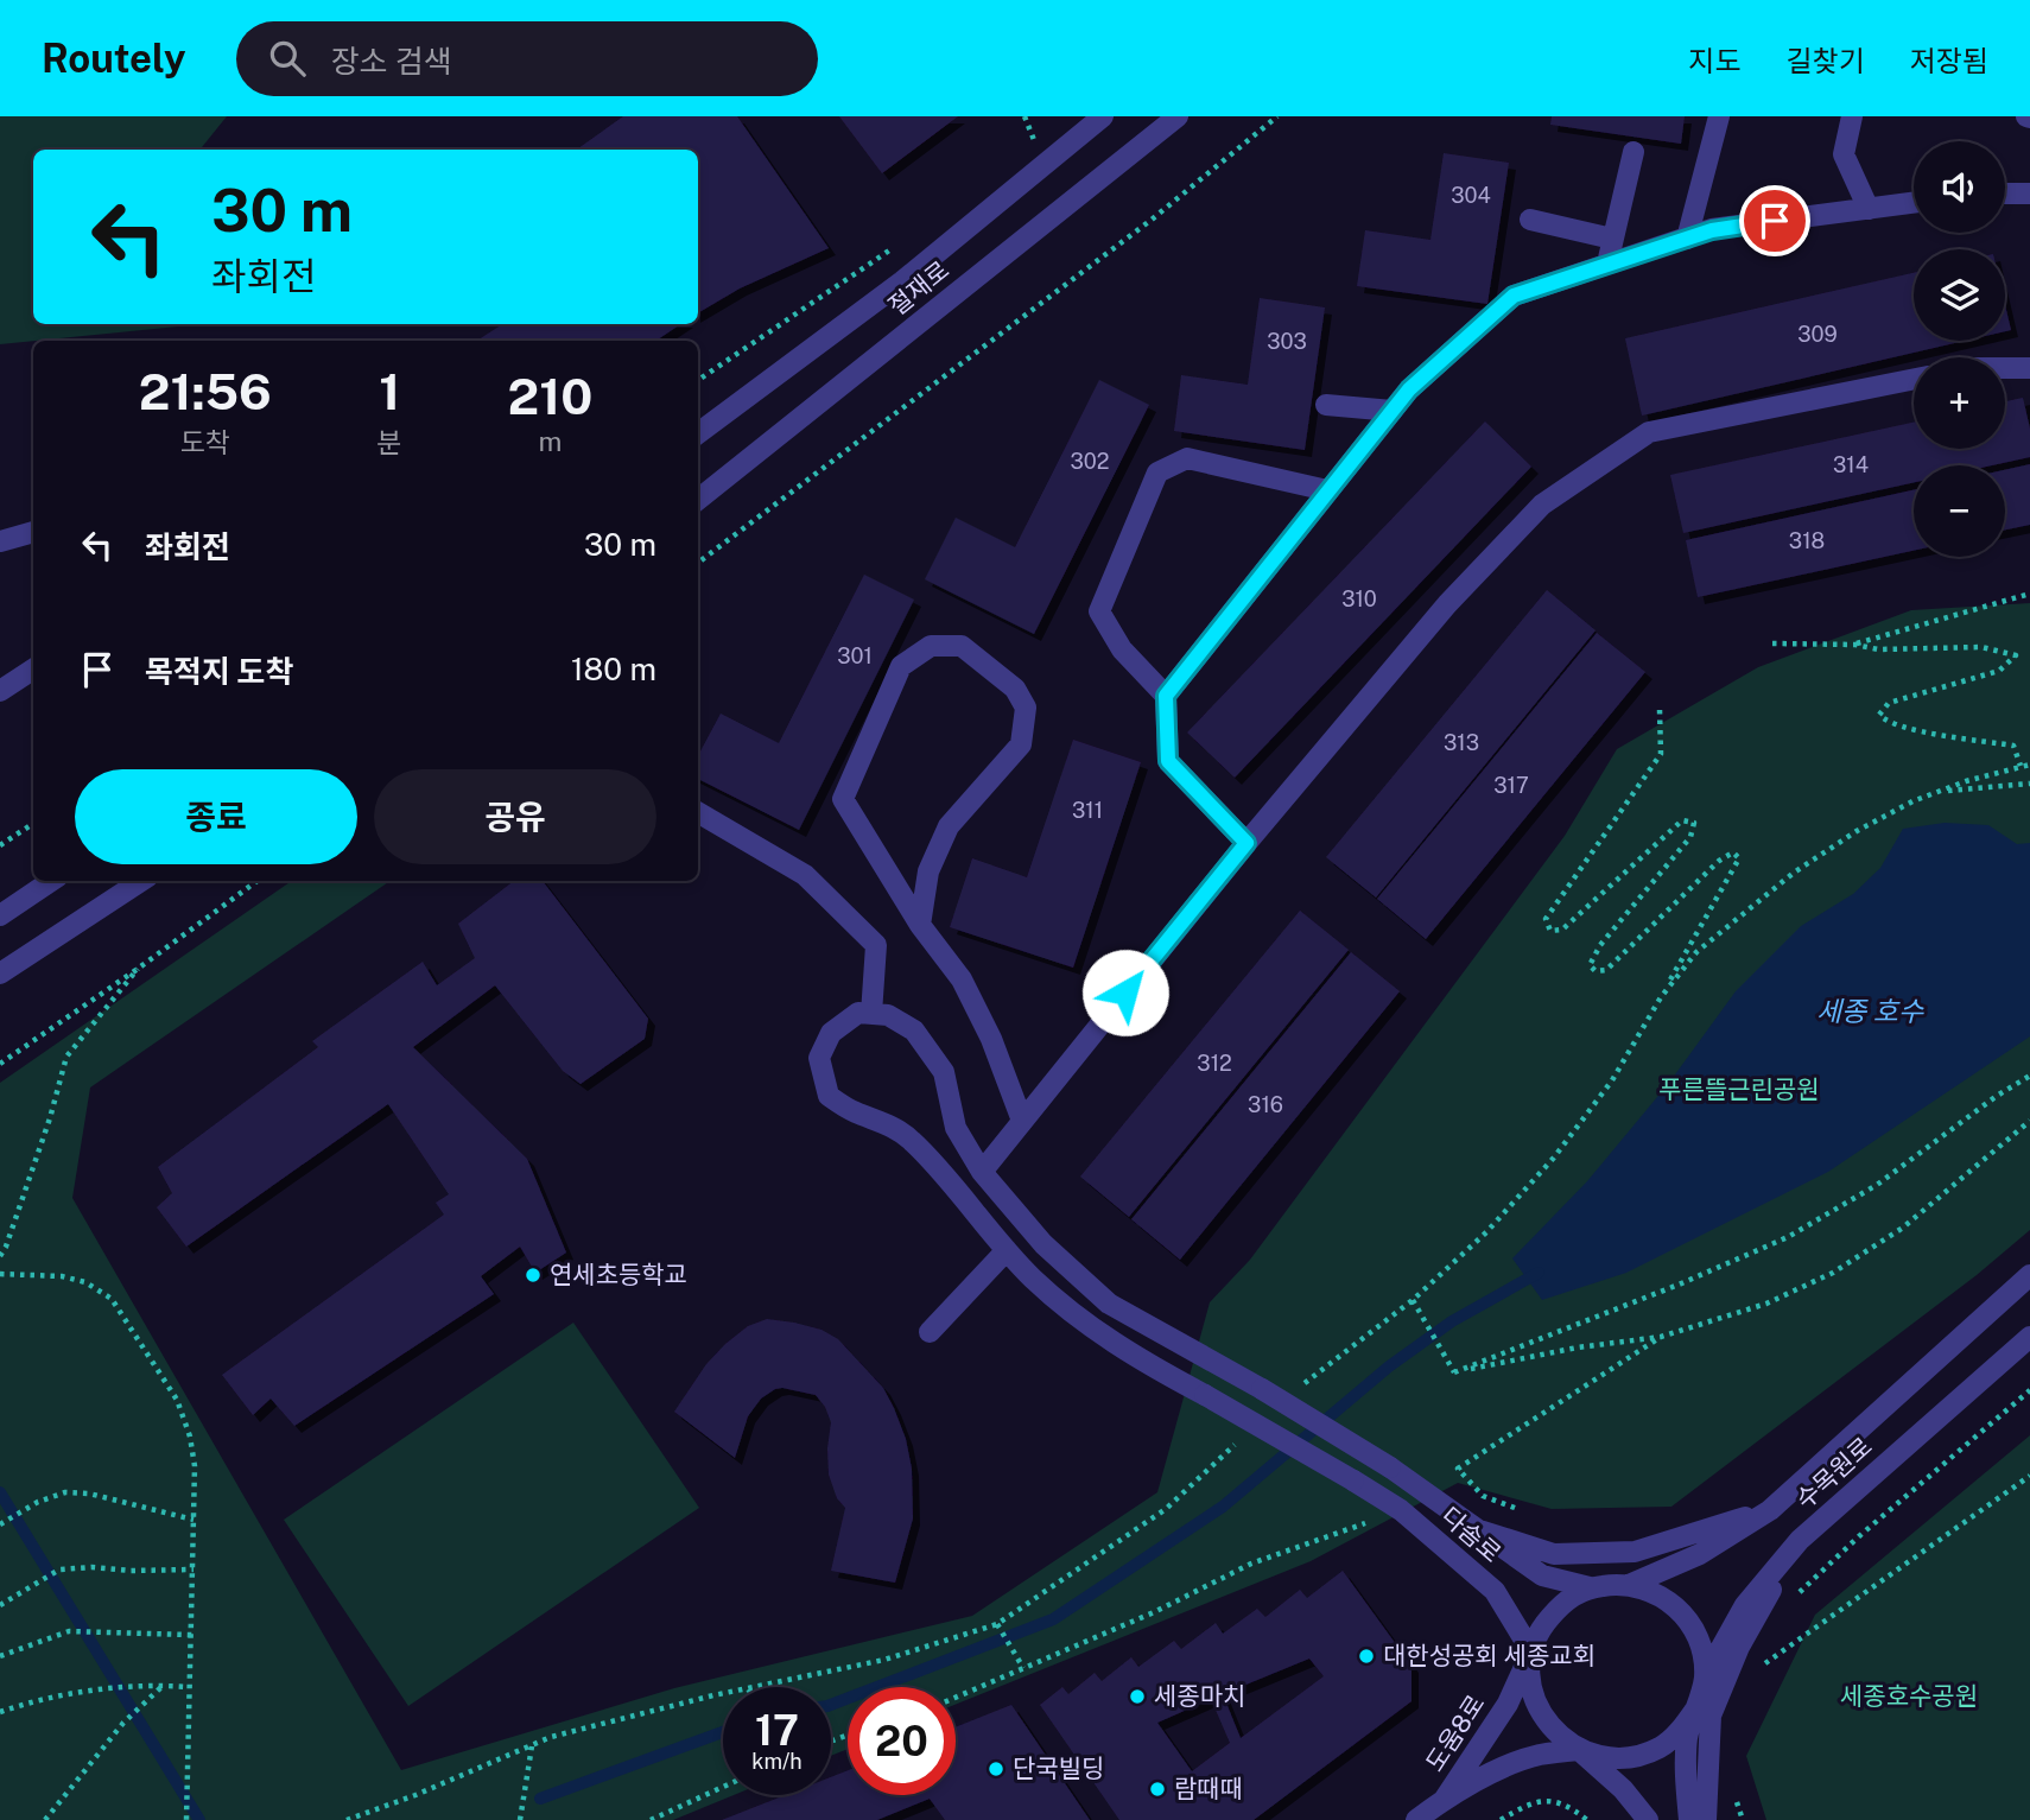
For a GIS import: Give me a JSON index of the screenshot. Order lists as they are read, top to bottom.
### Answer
{
  "streets": {
    "street": [
      "절재로",
      "수목원로",
      "다솜로",
      "도움8로"
    ]
  },
  "crossings": [
    ["수목원로", "다솜로"],
    ["수목원로", "도움8로"],
    ["다솜로", "도움8로"]
  ],
  "water": ["세종 호수"],
  "parks": ["푸른뜰근린공원", "세종호수공원"],
  "places": [
    "연세초등학교",
    "대한성공회 세종교회",
    "세종마치",
    "단국빌딩",
    "람때때"
  ],
  "house_numbers": [
    "304",
    "309",
    "303",
    "302",
    "314",
    "318",
    "310",
    "301",
    "313",
    "317",
    "311",
    "312",
    "316"
  ],
  "page": {
    "header": "Routely",
    "search": "장소 검색",
    "nav": ["지도", "길찾기", "저장됨"],
    "map_buttons": ["+", "−"],
    "turn": ["30 m", "좌회전"],
    "eta": [
      "21:56",
      "도착",
      "1",
      "분",
      "210",
      "m"
    ],
    "list": [
      {
        "name": "좌회전",
        "value": "30 m"
      },
      {
        "name": "목적지 도착",
        "value": "180 m"
      }
    ],
    "buttons": ["종료", "공유"],
    "speed": "17 km/h",
    "limit": "20"
  }
}
